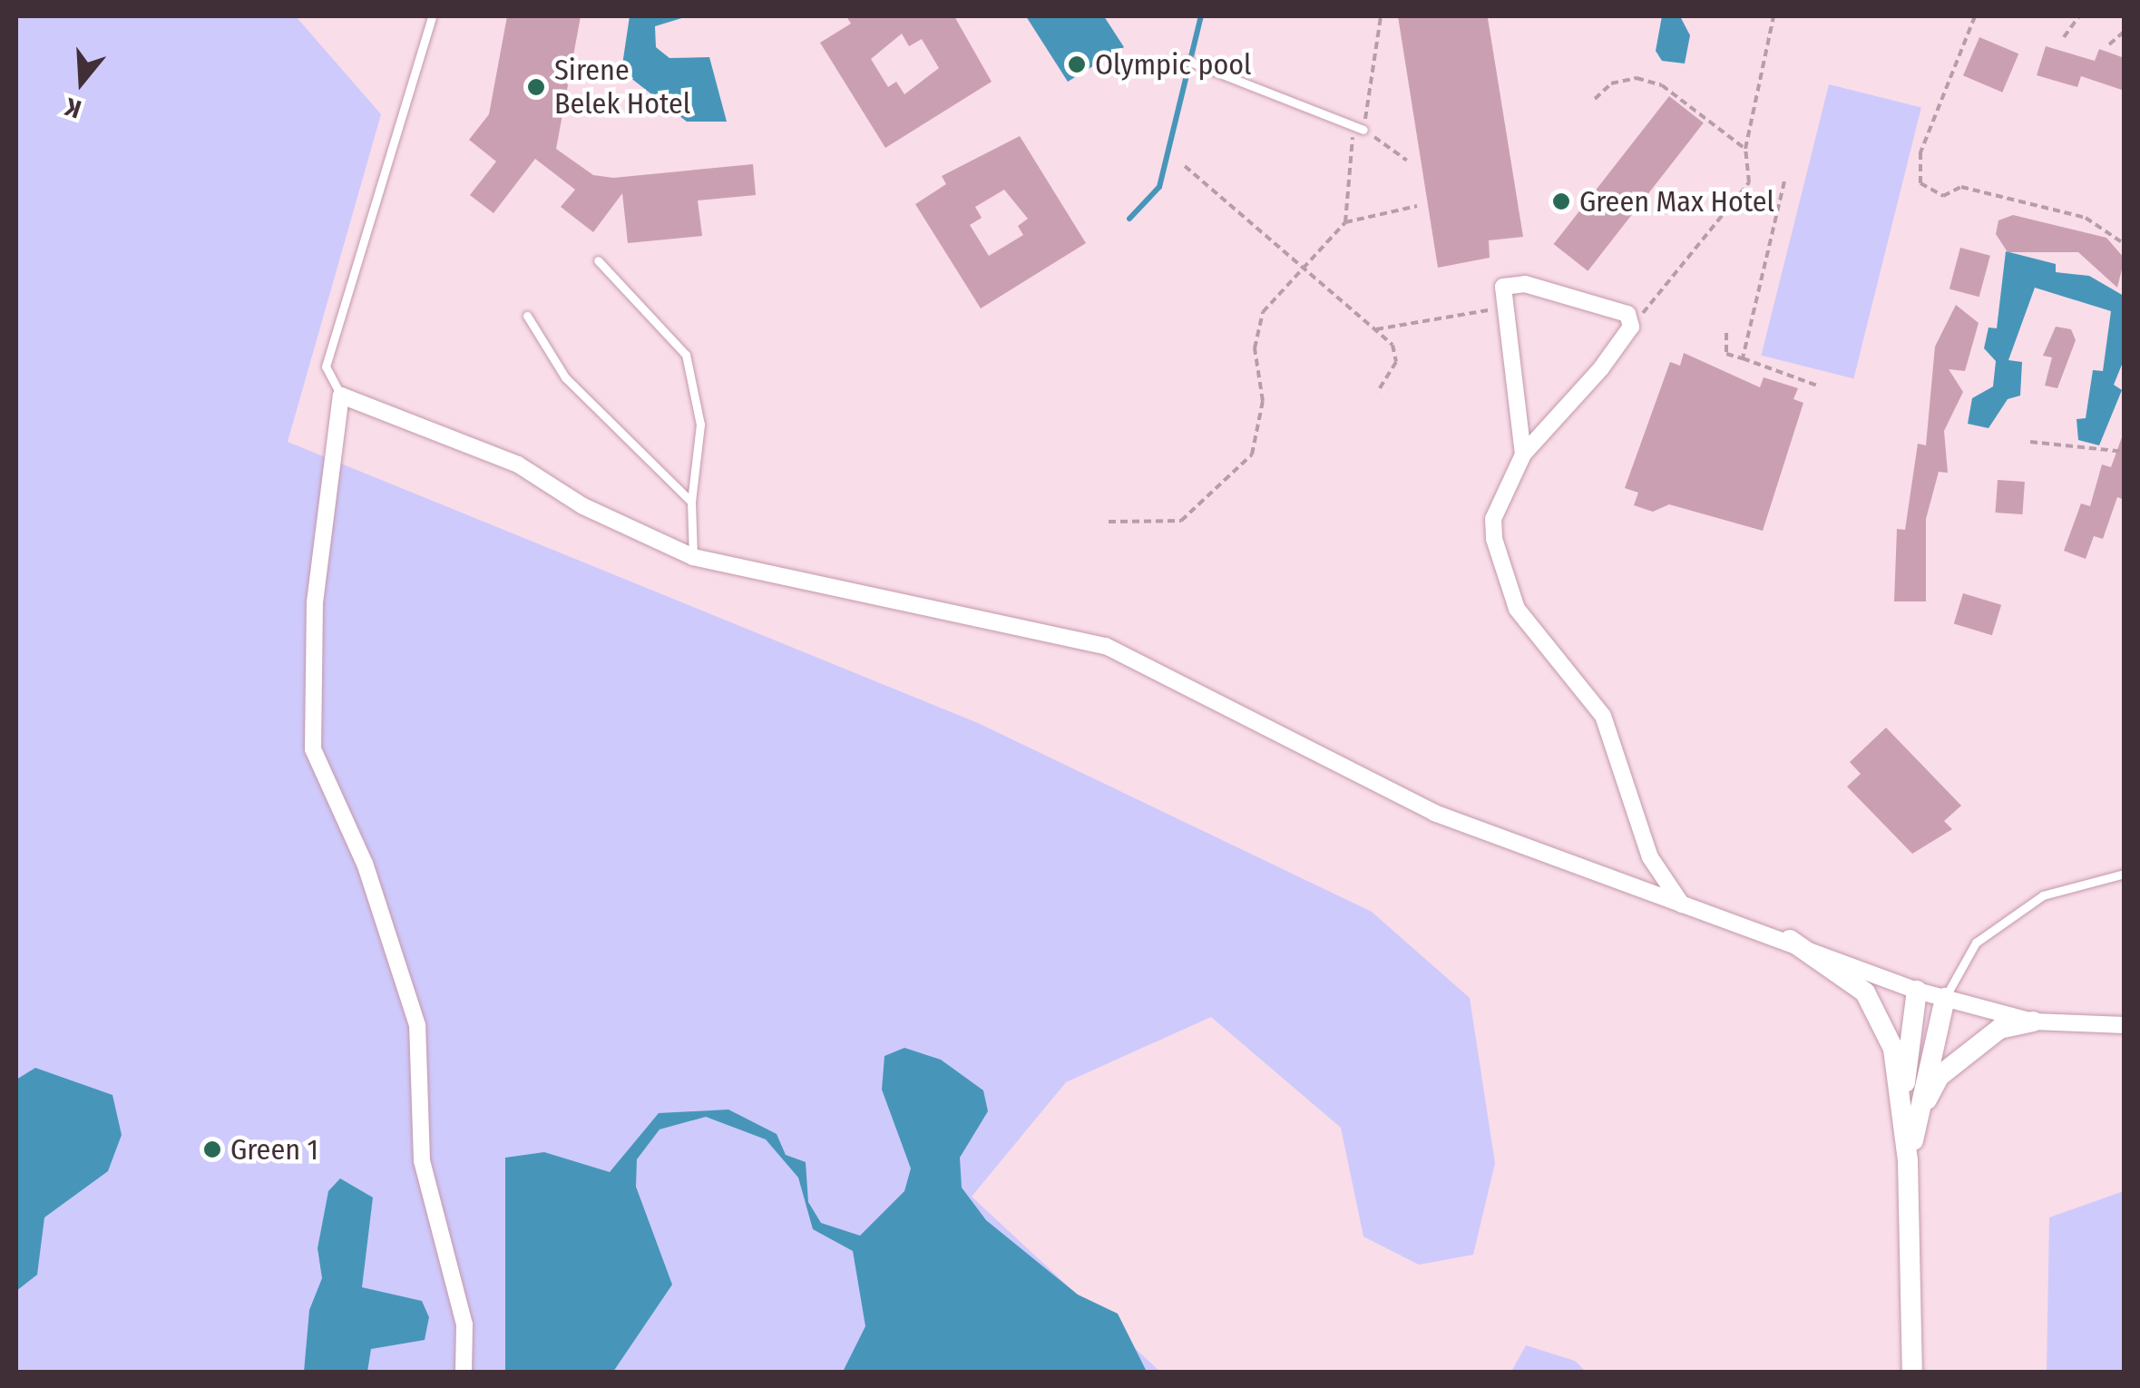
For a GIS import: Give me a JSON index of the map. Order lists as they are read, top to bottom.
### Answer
{
  "places": [
    "Olympic pool",
    "Sirene Belek Hotel",
    "Green Max Hotel",
    "Green 1"
  ],
  "north": "bottom"
}
